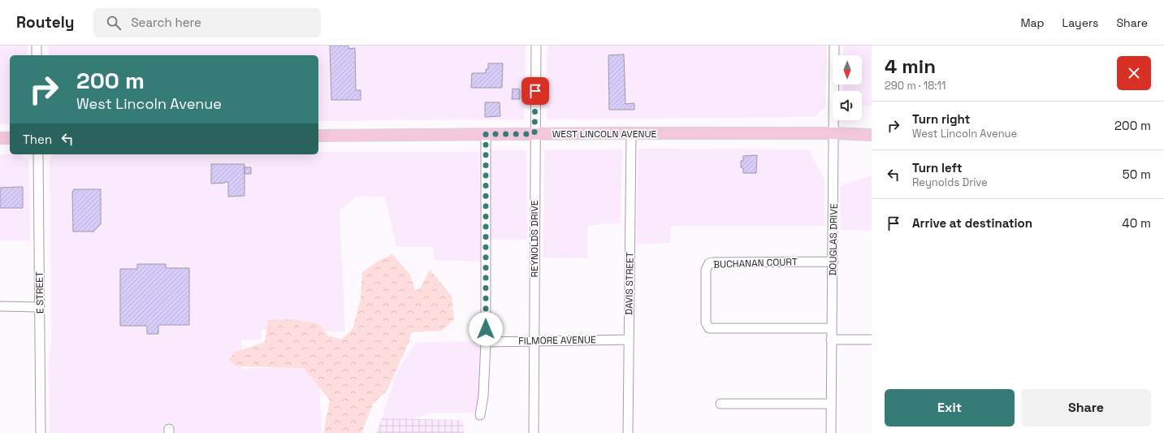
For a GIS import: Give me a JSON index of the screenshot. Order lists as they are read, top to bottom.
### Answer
{
  "streets": {
    "main road": ["WEST LINCOLN AVENUE"],
    "street": [
      "REYNOLDS DRIVE",
      "DOUGLAS DRIVE",
      "BUCHANAN COURT",
      "DAVIS STREET",
      "E STREET",
      "FILMORE AVENUE"
    ]
  },
  "crossings": [
    ["WEST LINCOLN AVENUE", "REYNOLDS DRIVE"],
    ["WEST LINCOLN AVENUE", "DOUGLAS DRIVE"],
    ["WEST LINCOLN AVENUE", "DAVIS STREET"],
    ["REYNOLDS DRIVE", "FILMORE AVENUE"],
    ["DOUGLAS DRIVE", "BUCHANAN COURT"],
    ["DAVIS STREET", "FILMORE AVENUE"]
  ],
  "north": "bottom",
  "page": {
    "header": "Routely",
    "search": "Search here",
    "nav": ["Map", "Layers", "Share"],
    "heading": ["4 min", "290 m · 18:11"],
    "turn": ["200 m", "West Lincoln Avenue"],
    "list": [
      {
        "name": "Turn right",
        "note": "West Lincoln Avenue",
        "value": "200 m"
      },
      {
        "name": "Turn left",
        "note": "Reynolds Drive",
        "value": "50 m"
      },
      {
        "name": "Arrive at destination",
        "value": "40 m"
      }
    ],
    "then": "Then",
    "buttons": ["Exit", "Share"]
  }
}
